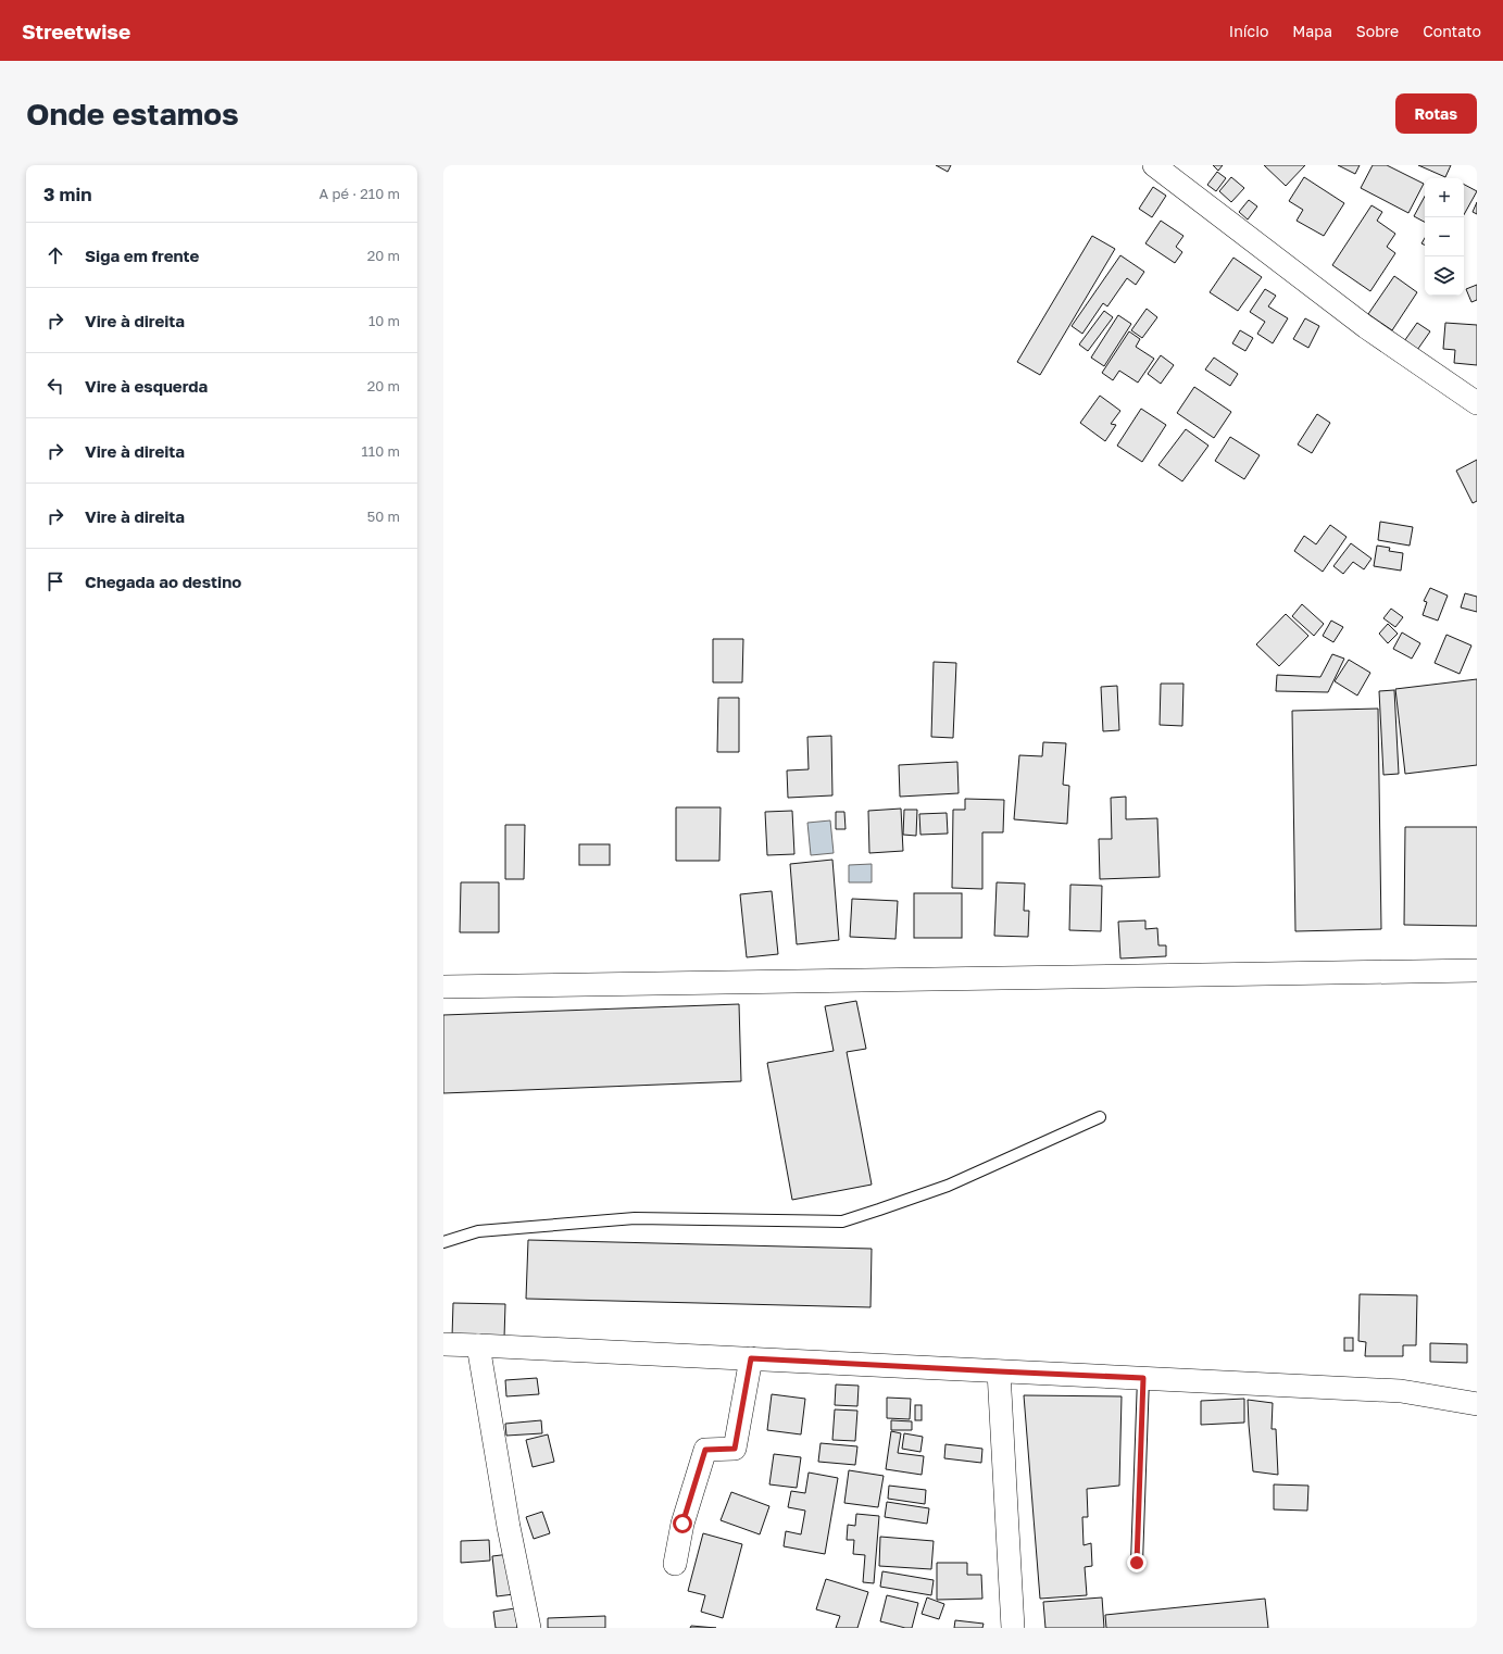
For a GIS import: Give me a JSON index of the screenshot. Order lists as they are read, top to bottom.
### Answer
{
  "page": {
    "header": "Streetwise",
    "nav": [
      "Início",
      "Mapa",
      "Sobre",
      "Contato"
    ],
    "buttons": "Rotas",
    "title": "Onde estamos",
    "heading": ["3 min", "A pé · 210 m"],
    "map_buttons": ["+", "−"],
    "list": [
      ["Siga em frente", "20 m"],
      ["Vire à direita", "10 m"],
      ["Vire à esquerda", "20 m"],
      ["Vire à direita", "110 m"],
      ["Vire à direita", "50 m"],
      "Chegada ao destino"
    ]
  }
}
